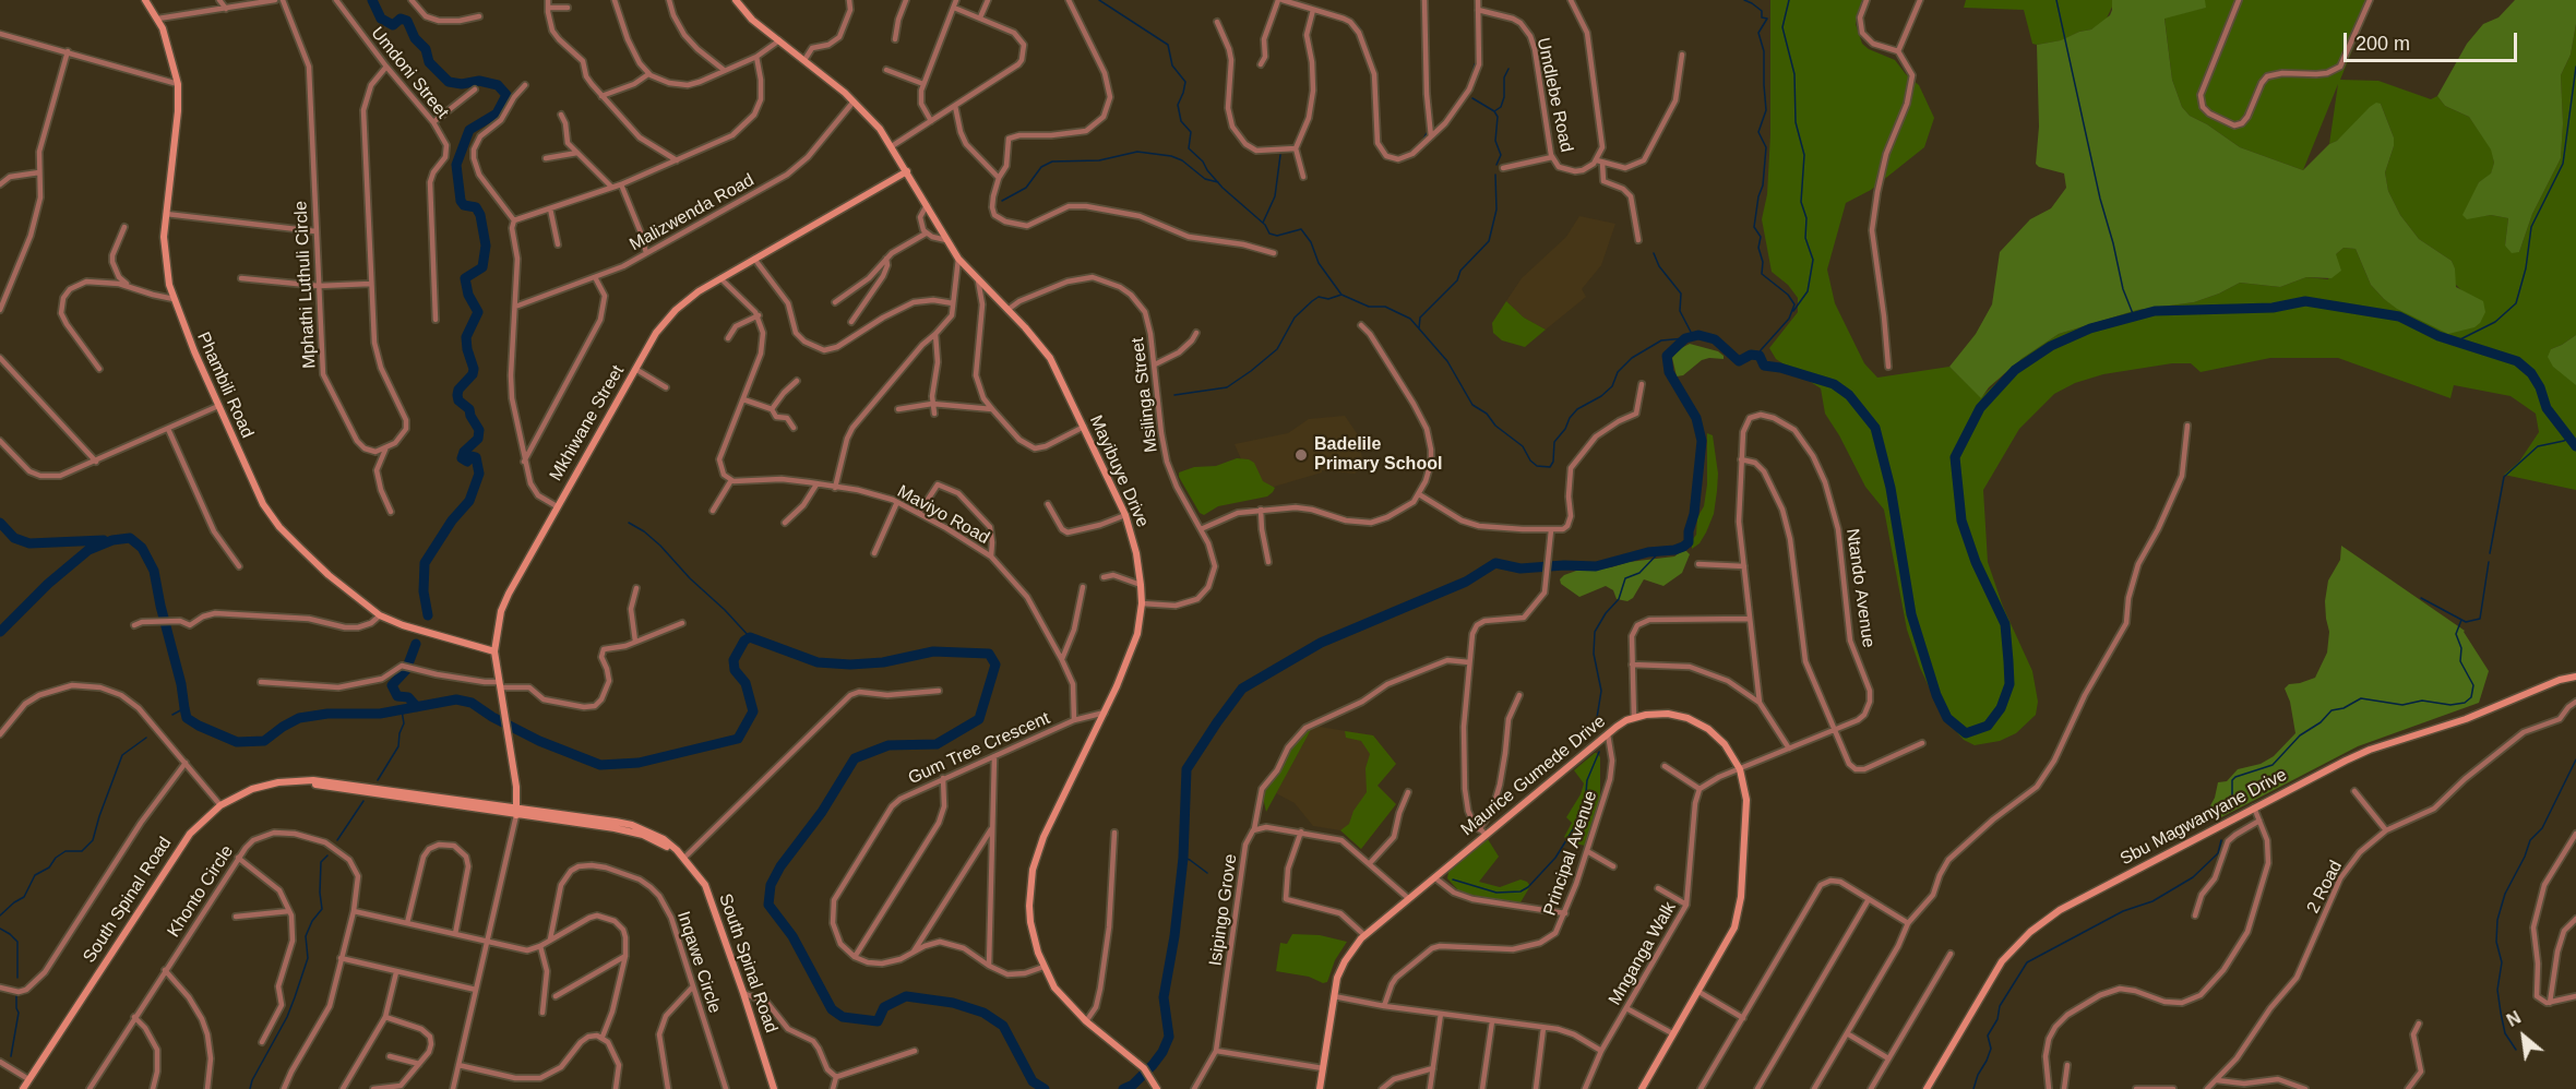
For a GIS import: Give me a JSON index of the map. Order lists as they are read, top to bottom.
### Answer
{
  "streets": {
    "street": [
      "Umdoni Street",
      "Umdlebe Road",
      "Malizwenda Road",
      "Mphathi Luthuli Circle",
      "Phambili Road",
      "Msilinga Street",
      "Mkhiwane Street",
      "Mayibuye Drive",
      "Maviyo Road",
      "Ntando Avenue",
      "Gum Tree Crescent",
      "Maurice Gumede Drive",
      "Sbu Magwanyane Drive",
      "Principal Avenue",
      "2 Road",
      "Khonto Circle",
      "South Spinal Road",
      "Isipingo Grove",
      "Mnganga Walk",
      "Inqawe Circle"
    ]
  },
  "crossings": [
    ["Malizwenda Road", "Mayibuye Drive"],
    ["Phambili Road", "Mkhiwane Street"],
    ["Msilinga Street", "Mayibuye Drive"],
    ["Mkhiwane Street", "Mayibuye Drive"],
    ["Mkhiwane Street", "South Spinal Road"],
    ["Mayibuye Drive", "Gum Tree Crescent"],
    ["Maviyo Road", "Gum Tree Crescent"],
    ["Ntando Avenue", "Maurice Gumede Drive"],
    ["Maurice Gumede Drive", "Principal Avenue"]
  ],
  "places": ["Badelile Primary School"],
  "scale_bar": "200 m",
  "north": "top left"
}
